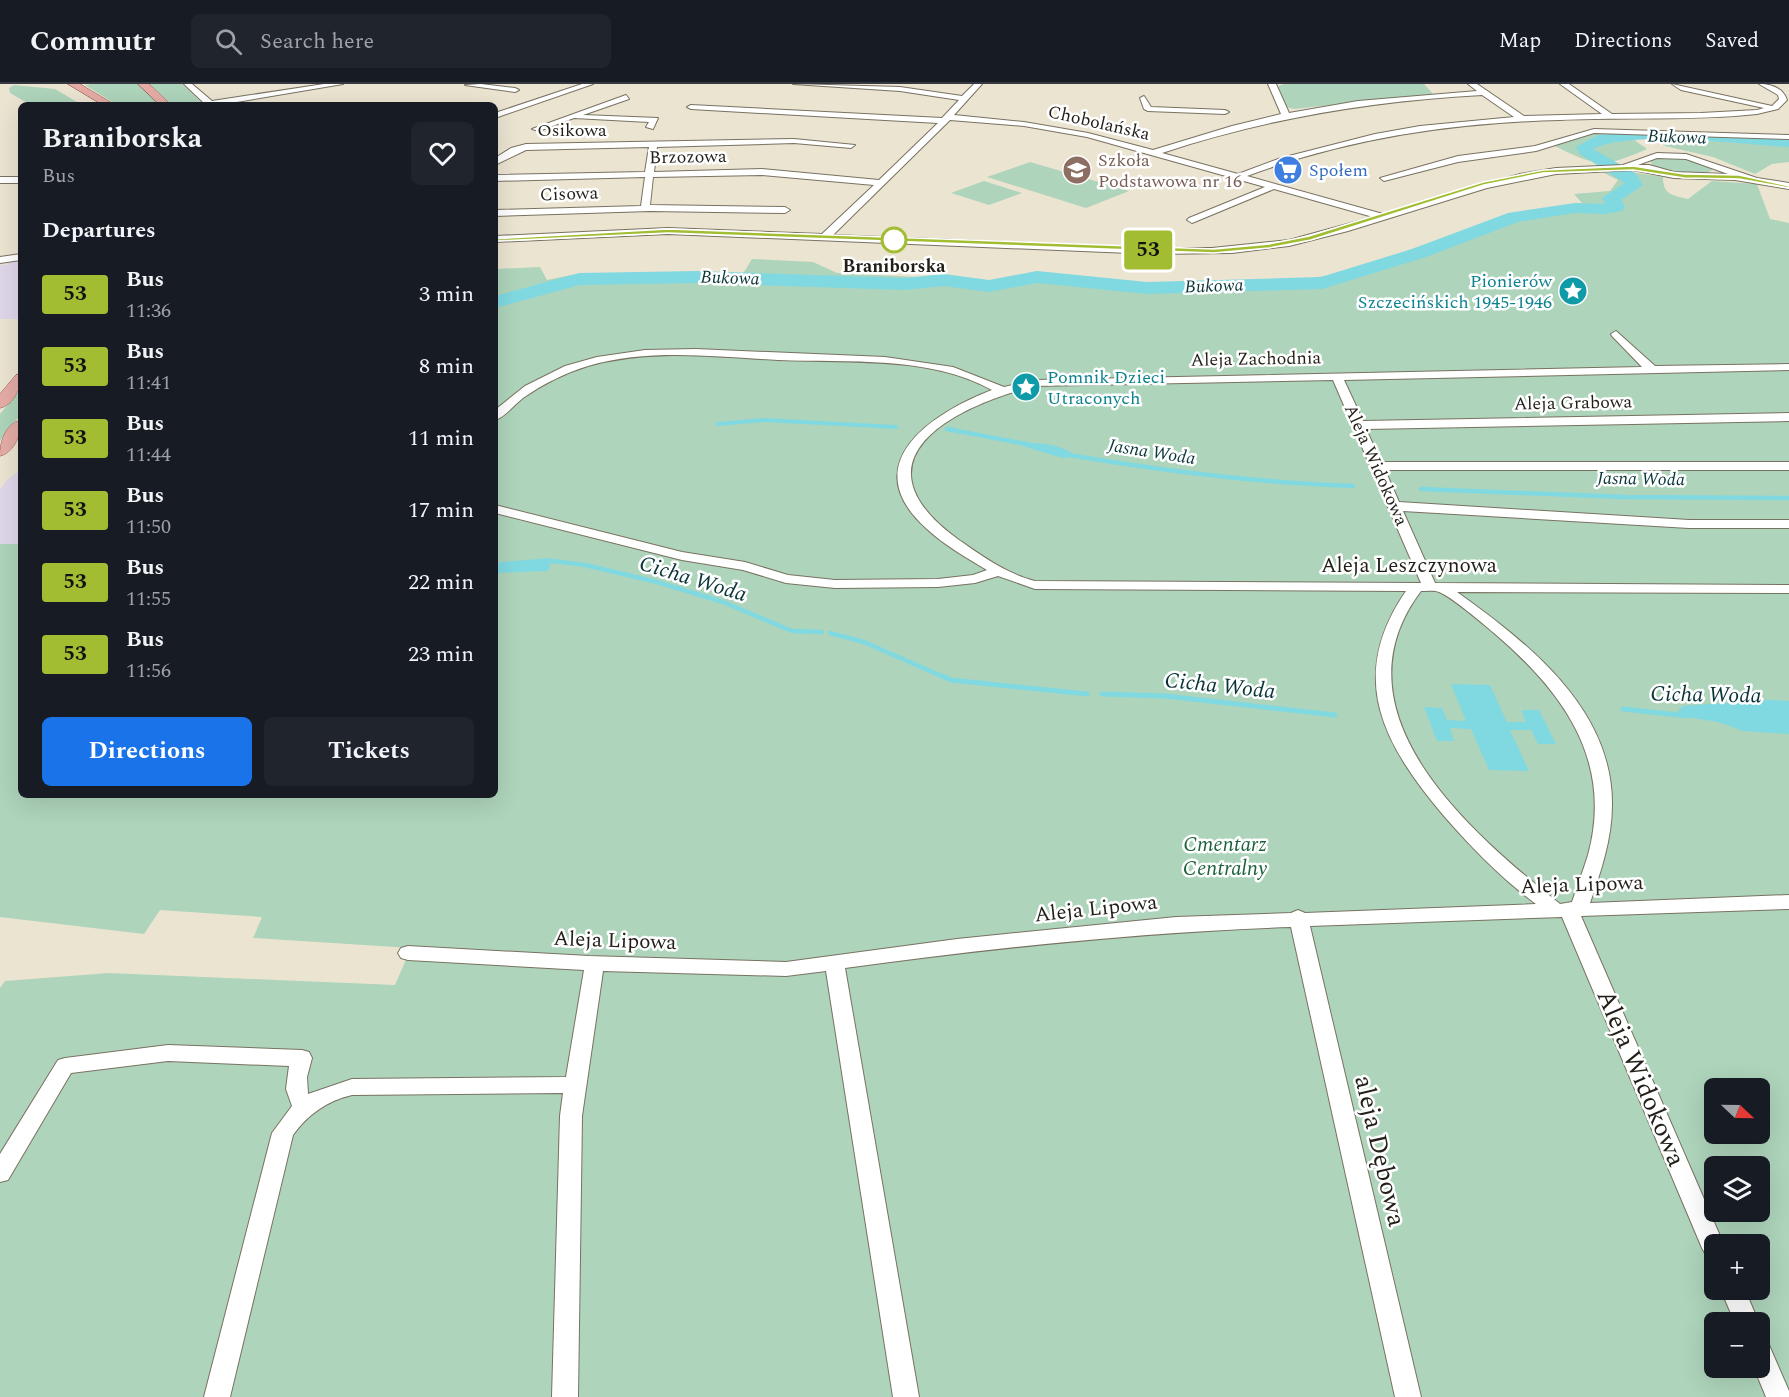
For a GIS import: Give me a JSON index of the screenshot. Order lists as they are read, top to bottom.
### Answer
{
  "streets": {
    "street": [
      "Chobolańska",
      "Osikowa",
      "Brzozowa",
      "Cisowa",
      "Aleja Zachodnia",
      "Aleja Grabowa",
      "Aleja Widokowa",
      "Aleja Leszczynowa",
      "Aleja Lipowa",
      "aleja Dębowa"
    ]
  },
  "crossings": [
    ["Aleja Zachodnia", "Aleja Widokowa"],
    ["Aleja Zachodnia", "Aleja Leszczynowa"],
    ["Aleja Grabowa", "Aleja Widokowa"],
    ["Aleja Widokowa", "Aleja Leszczynowa"],
    ["Aleja Widokowa", "Aleja Lipowa"],
    ["Aleja Lipowa", "aleja Dębowa"]
  ],
  "water": ["Bukowa", "Jasna Woda", "Cicha Woda"],
  "parks": ["Cmentarz Centralny"],
  "places": {
    "school or university": ["Szkoła Podstawowa nr 16"],
    "supermarket": ["Społem"],
    "other": ["Braniborska"],
    "place": ["Pionierów Szczecińskich 1945-1946", "Pomnik Dzieci Utraconych"]
  },
  "lines": ["bus line 53"],
  "north": "right",
  "page": {
    "header": "Commutr",
    "search": "Search here",
    "nav": ["Map", "Directions", "Saved"],
    "on_map": "53",
    "heading": [
      ["Braniborska", "Bus"],
      "Departures"
    ],
    "list": [
      {
        "mark": "53",
        "name": "Bus",
        "note": "11:36",
        "value": "3 min"
      },
      {
        "mark": "53",
        "name": "Bus",
        "note": "11:41",
        "value": "8 min"
      },
      {
        "mark": "53",
        "name": "Bus",
        "note": "11:44",
        "value": "11 min"
      },
      {
        "mark": "53",
        "name": "Bus",
        "note": "11:50",
        "value": "17 min"
      },
      {
        "mark": "53",
        "name": "Bus",
        "note": "11:55",
        "value": "22 min"
      },
      {
        "mark": "53",
        "name": "Bus",
        "note": "11:56",
        "value": "23 min"
      }
    ],
    "buttons": ["Directions", "Tickets"],
    "map_buttons": ["+", "−"]
  }
}
